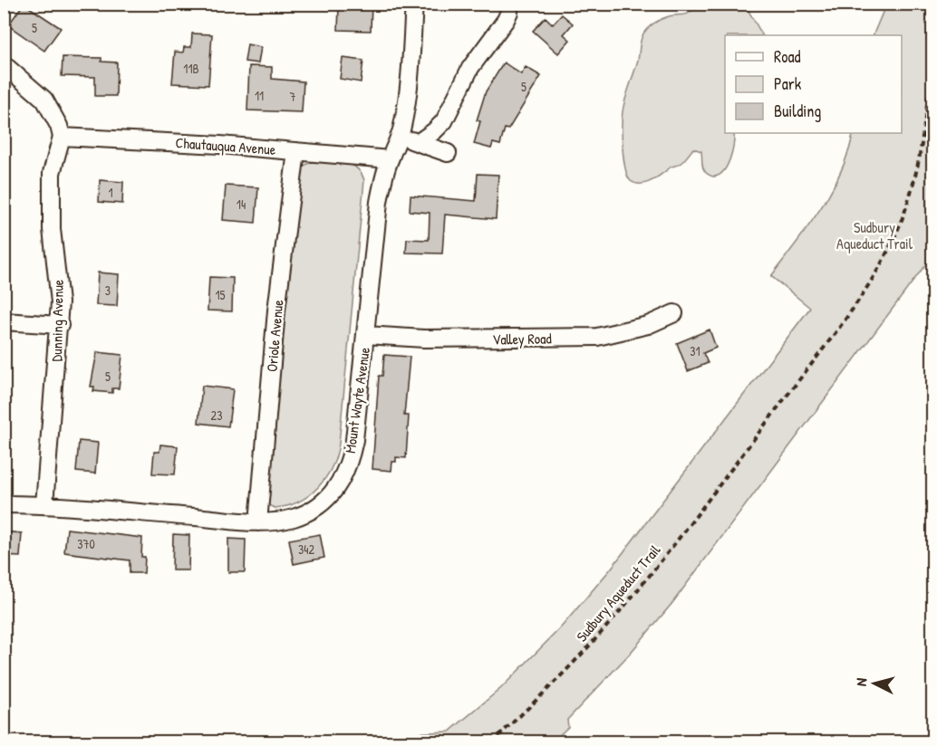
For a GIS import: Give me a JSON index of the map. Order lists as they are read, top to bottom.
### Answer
{
  "streets": {
    "street": [
      "Chautauqua Avenue",
      "Dunning Avenue",
      "Oriole Avenue",
      "Valley Road",
      "Mount Wayte Avenue"
    ],
    "path": ["Sudbury Aqueduct Trail"]
  },
  "crossings": [
    ["Chautauqua Avenue", "Dunning Avenue"],
    ["Chautauqua Avenue", "Oriole Avenue"],
    ["Chautauqua Avenue", "Mount Wayte Avenue"],
    ["Dunning Avenue", "Mount Wayte Avenue"],
    ["Oriole Avenue", "Mount Wayte Avenue"],
    ["Valley Road", "Mount Wayte Avenue"]
  ],
  "parks": ["Sudbury Aqueduct Trail"],
  "house_numbers": [
    "5",
    "11B",
    "5",
    "11",
    "7",
    "1",
    "14",
    "3",
    "15",
    "31",
    "5",
    "23",
    "370",
    "342"
  ],
  "legend": ["Road", "Park", "Building"],
  "north": "left"
}
